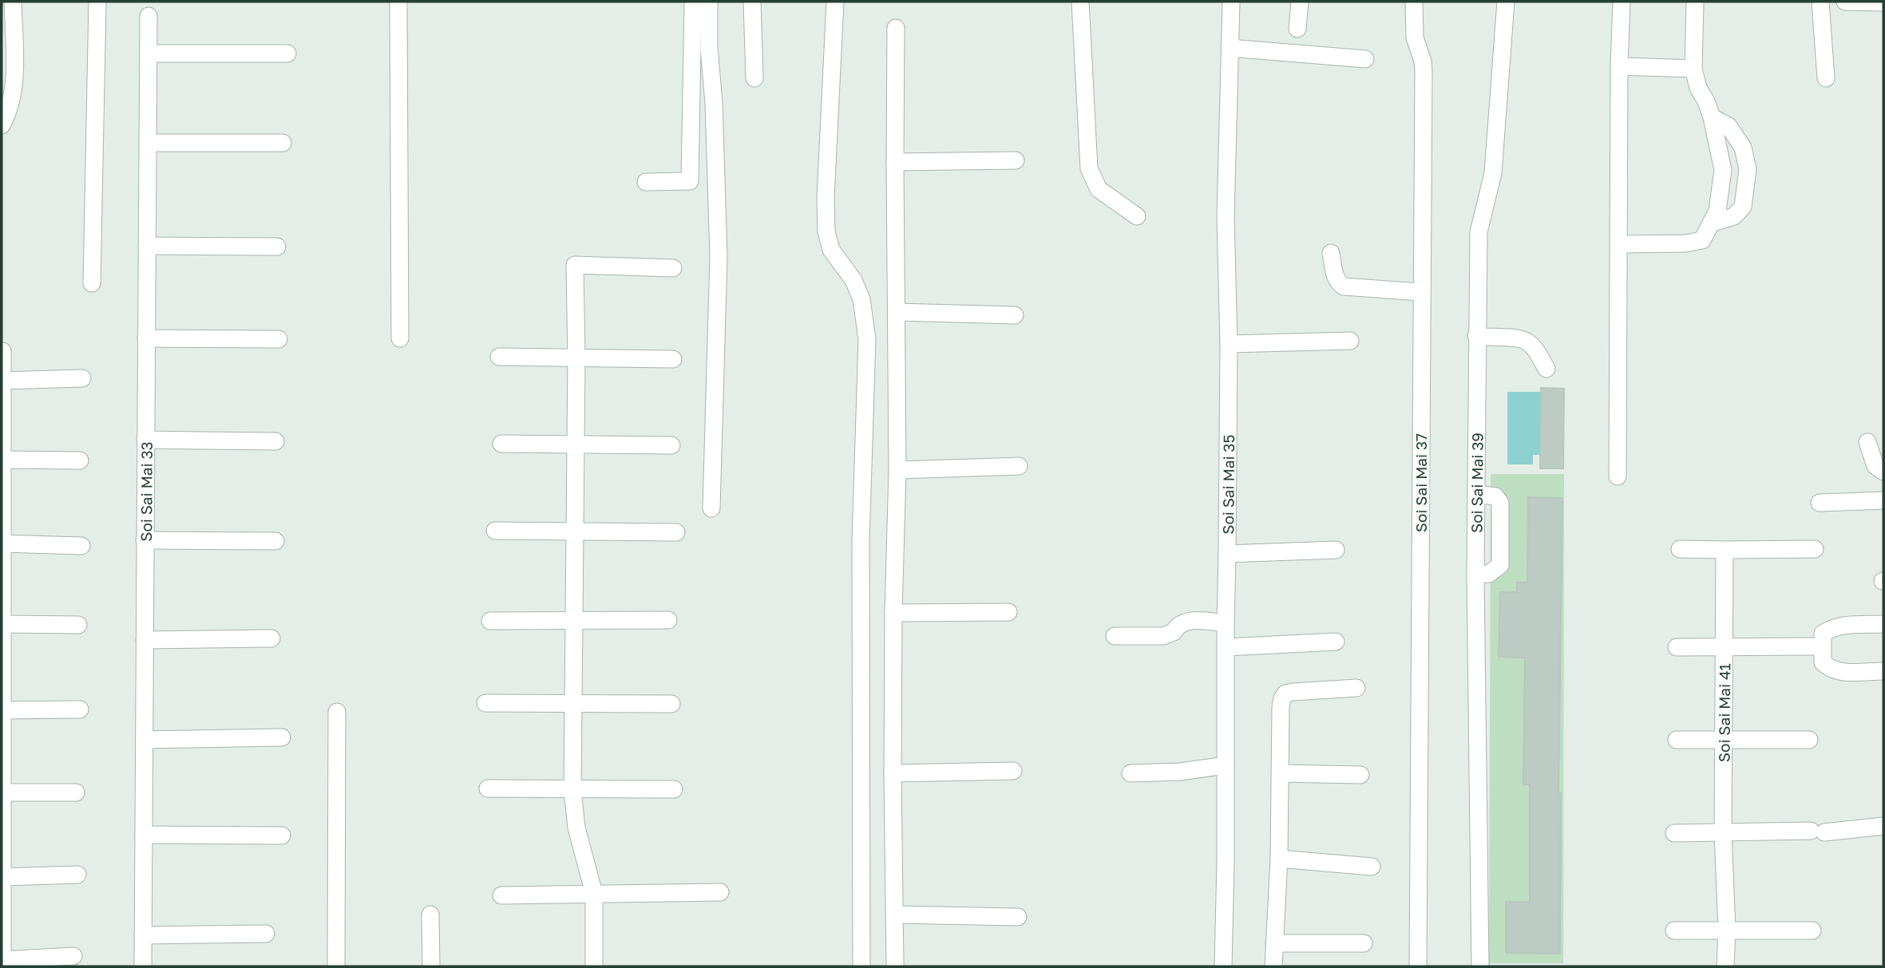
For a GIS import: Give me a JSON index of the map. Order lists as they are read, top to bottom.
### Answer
{
  "streets": {
    "street": [
      "Soi Sai Mai 37",
      "Soi Sai Mai 39",
      "Soi Sai Mai 35",
      "Soi Sai Mai 33",
      "Soi Sai Mai 41"
    ]
  }
}
